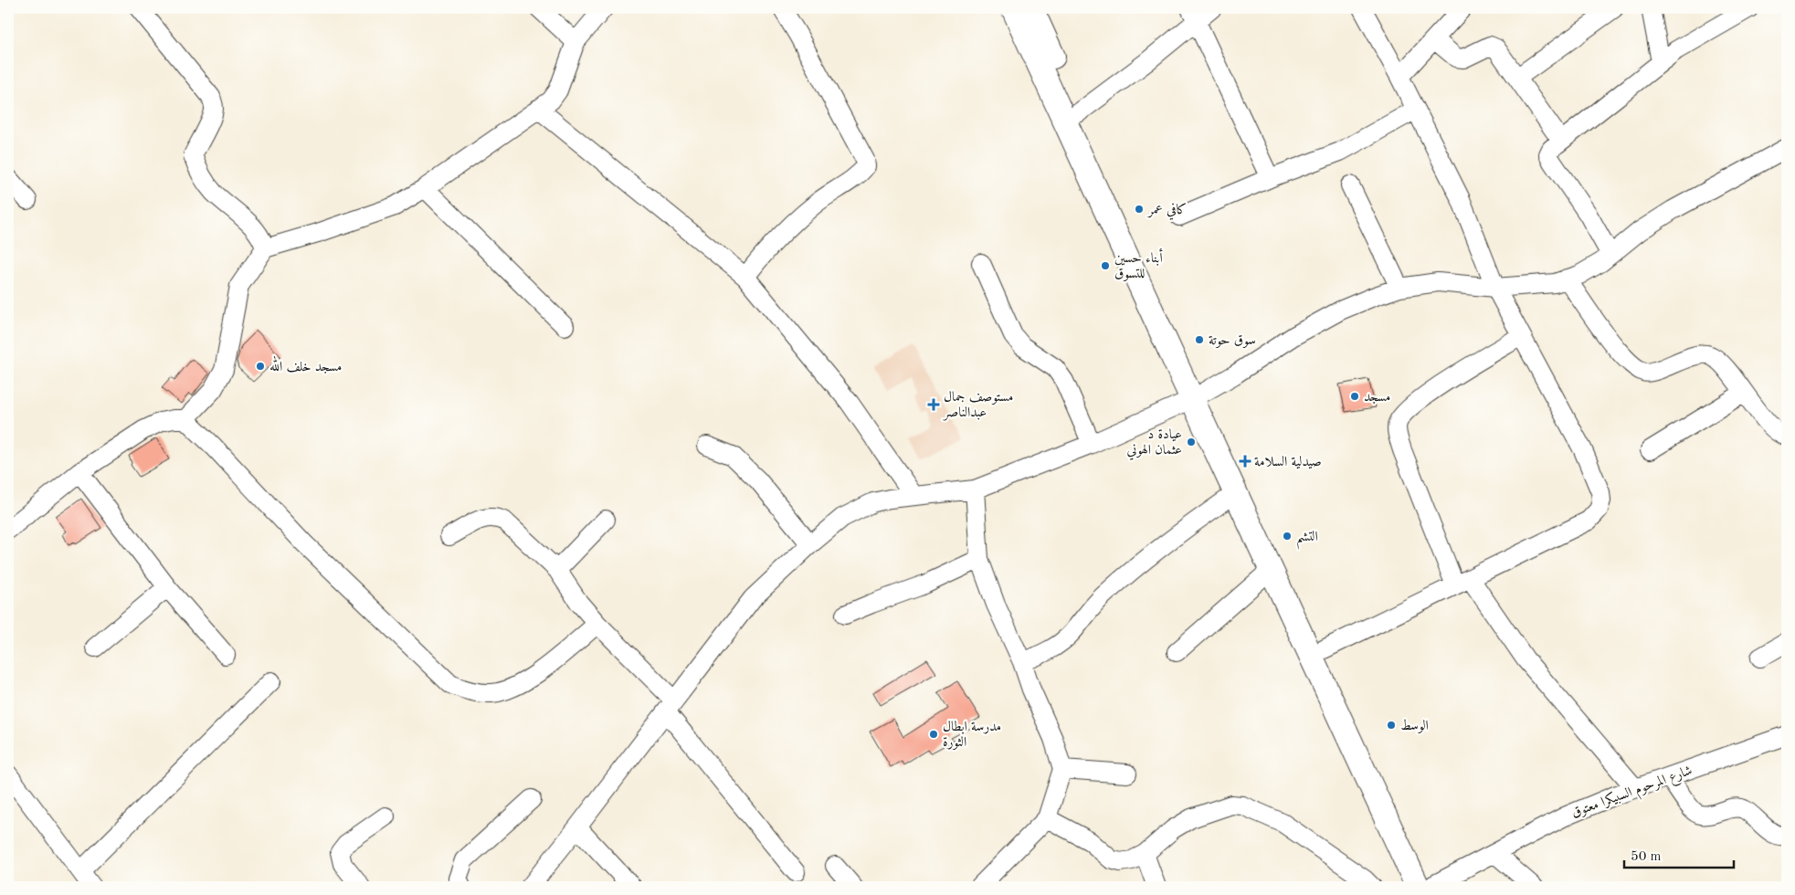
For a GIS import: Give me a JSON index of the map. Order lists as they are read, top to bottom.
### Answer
{
  "streets": {
    "street": ["شارع المرحوم السبيكرا معتوق"]
  },
  "places": {
    "other": [
      "كافي عمر",
      "أبناء حسين للتسوق",
      "سوق حوتة",
      "مسجد خلف الله",
      "مسجد",
      "عيادة د عثمان الهوني",
      "التشم",
      "الوسط",
      "مدرسة ابطال الثورة"
    ],
    "health": ["مستوصف جمال عبدالناصر", "صيدلية السلامة"]
  },
  "scale_bar": "50 m"
}
